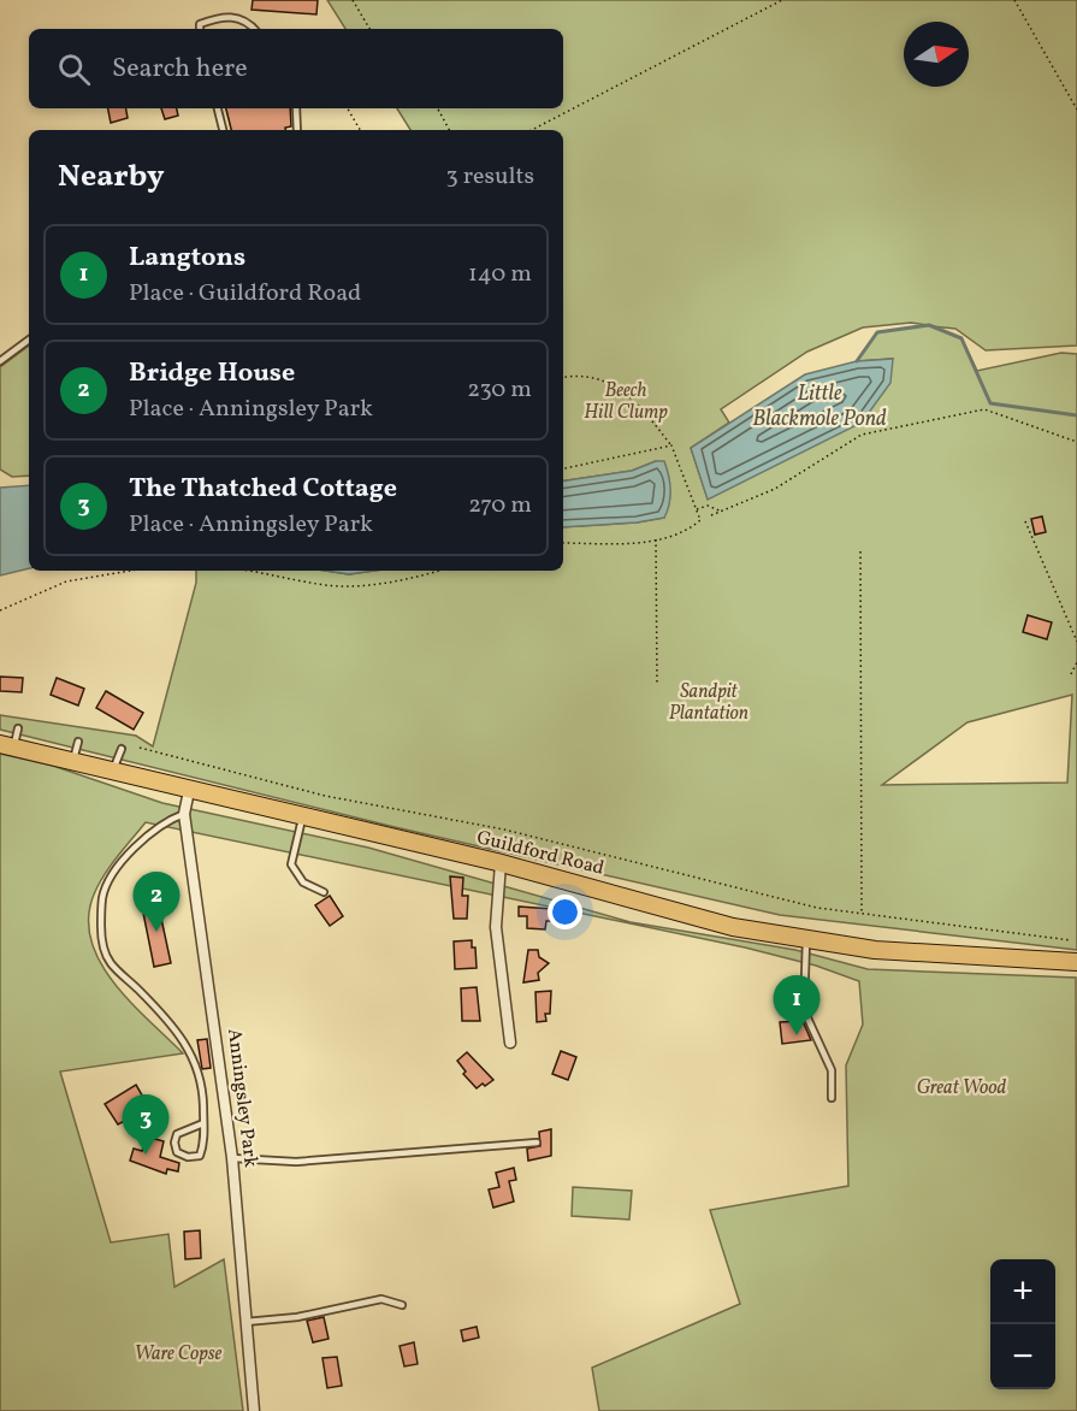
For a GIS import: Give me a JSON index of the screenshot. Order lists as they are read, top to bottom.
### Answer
{
  "streets": {
    "main road": ["Guildford Road"],
    "street": ["Anningsley Park"]
  },
  "crossings": [
    ["Guildford Road", "Anningsley Park"]
  ],
  "water": ["Little Blackmole Pond"],
  "parks": [
    "Beech Hill Clump",
    "Sandpit Plantation",
    "Great Wood",
    "Ware Copse"
  ],
  "north": "right",
  "page": {
    "search": "Search here",
    "heading": ["Nearby", "3 results"],
    "list": [
      {
        "mark": "1",
        "name": "Langtons",
        "note": "Place · Guildford Road",
        "value": "140 m"
      },
      {
        "mark": "2",
        "name": "Bridge House",
        "note": "Place · Anningsley Park",
        "value": "230 m"
      },
      {
        "mark": "3",
        "name": "The Thatched Cottage",
        "note": "Place · Anningsley Park",
        "value": "270 m"
      }
    ],
    "pins": ["2", "1", "3"],
    "map_buttons": ["+", "−"]
  }
}
